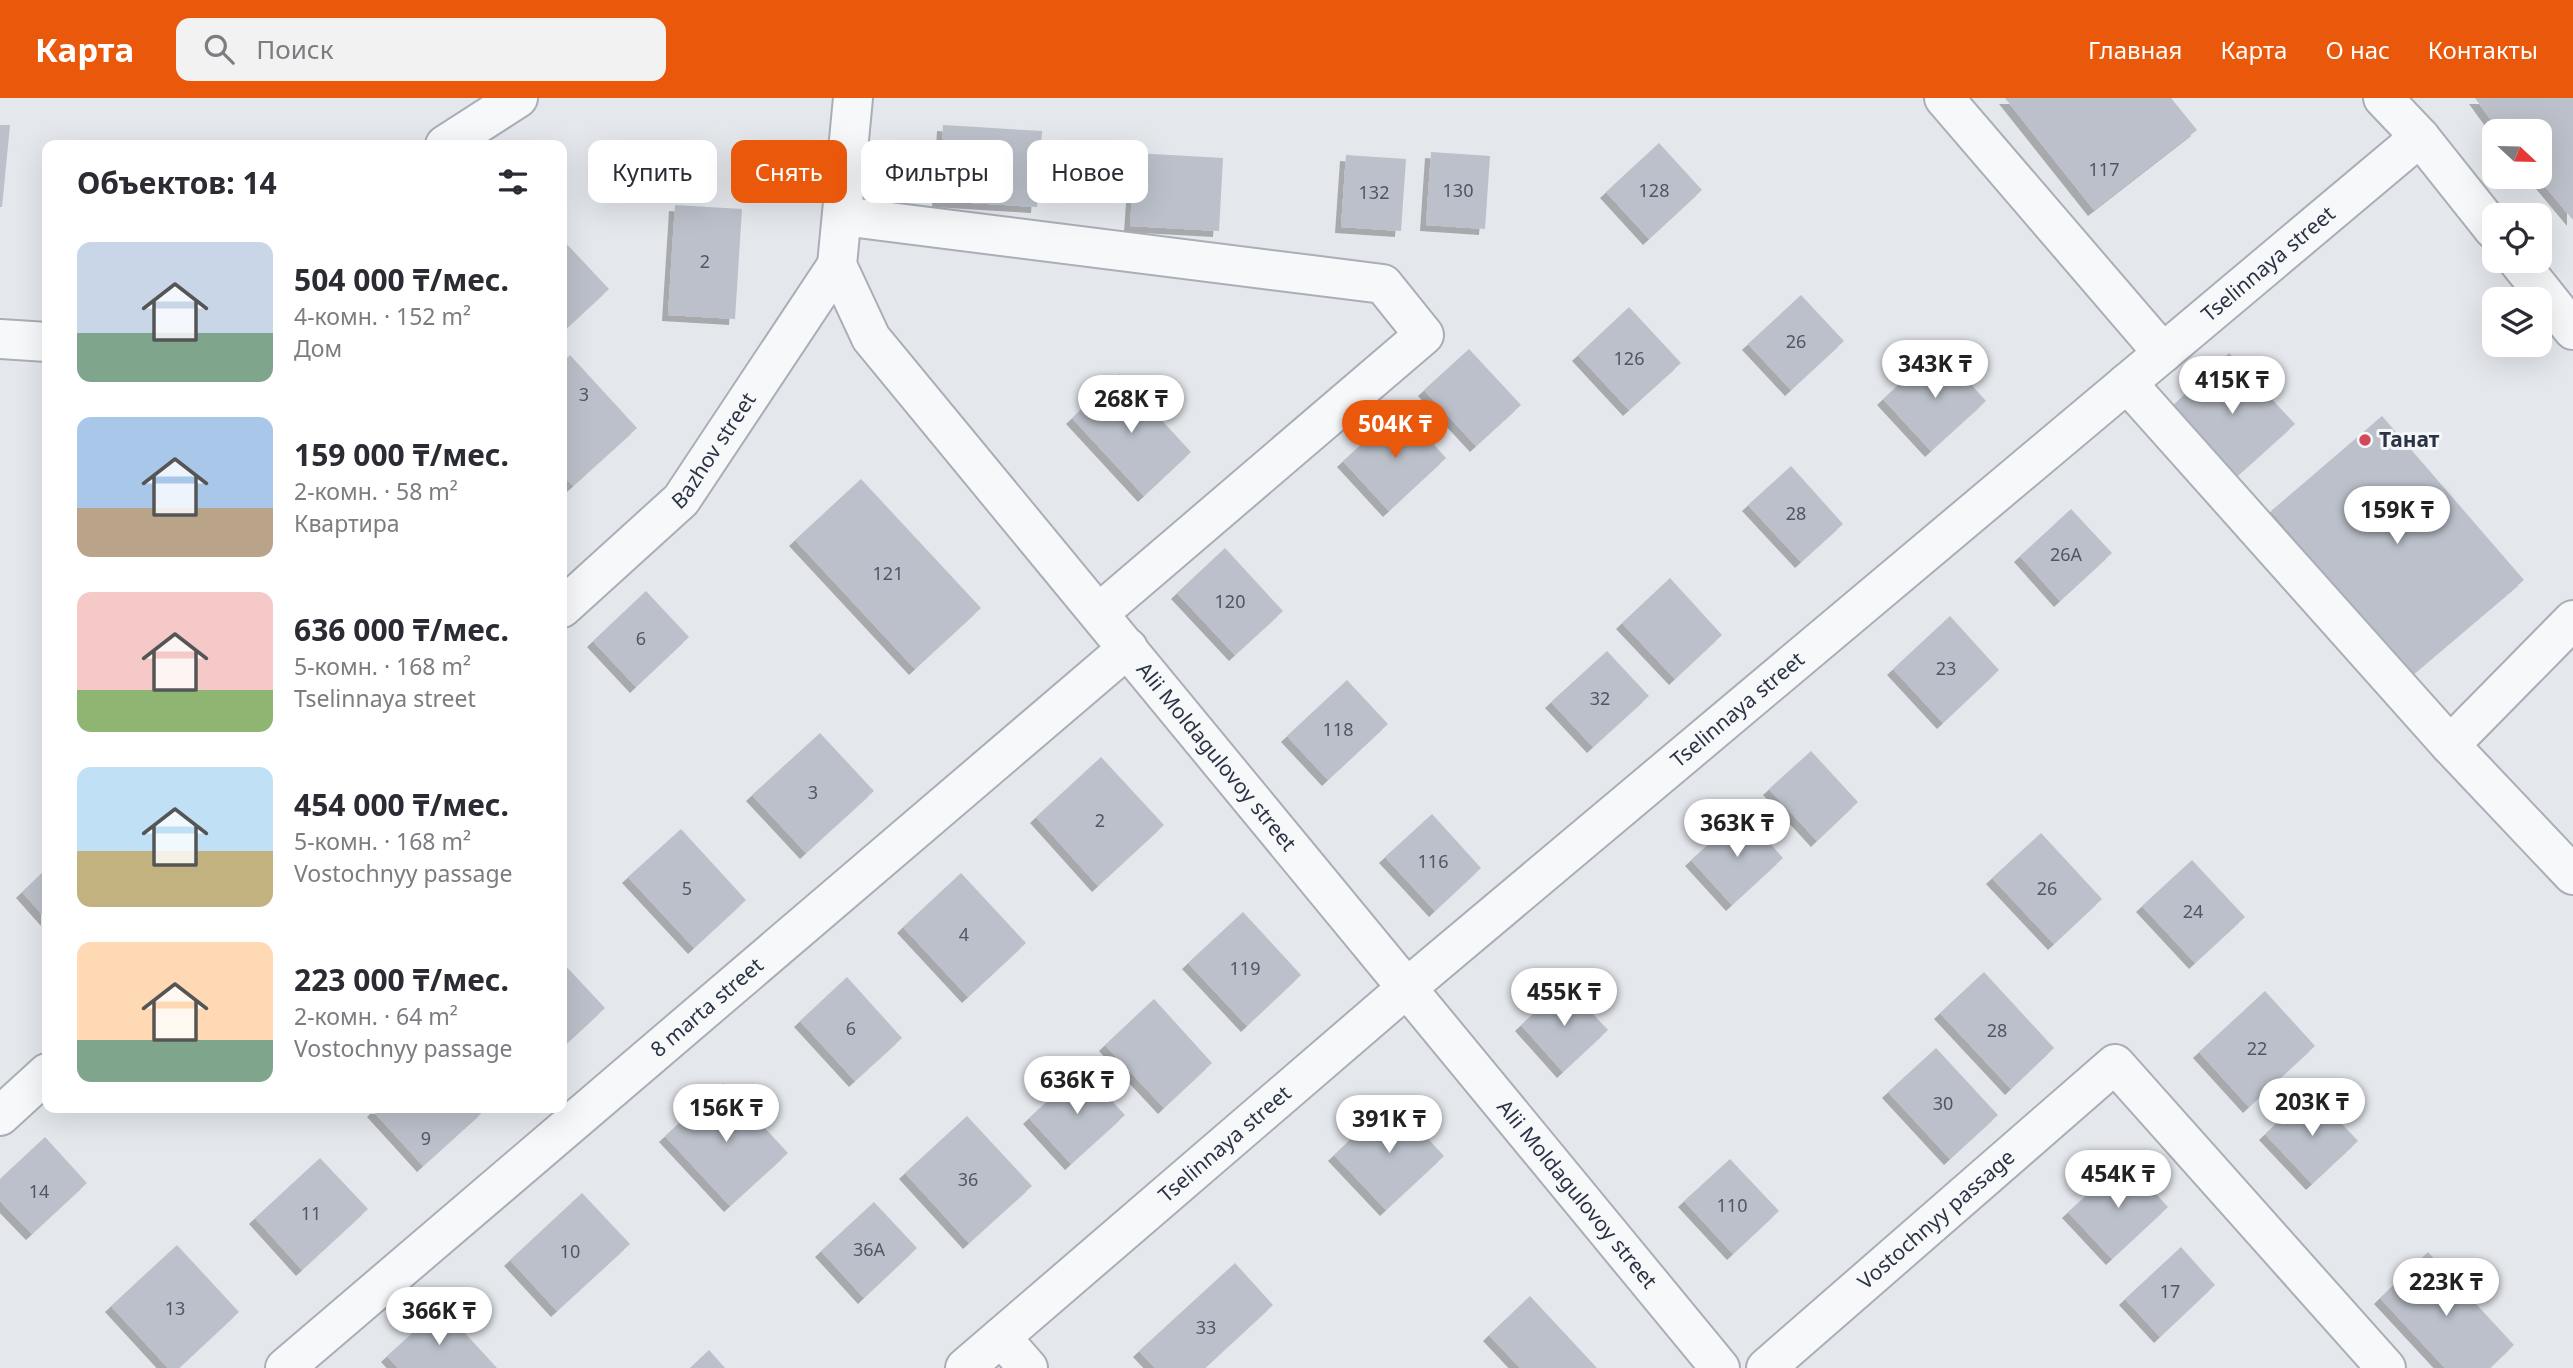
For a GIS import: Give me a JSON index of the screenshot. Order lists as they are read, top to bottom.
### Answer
{
  "streets": {
    "street": [
      "Tselinnaya street",
      "Bazhov street",
      "Alii Moldagulovoy street",
      "8 marta street",
      "Vostochnyy passage"
    ]
  },
  "crossings": [
    ["Tselinnaya street", "Alii Moldagulovoy street"],
    ["Bazhov street", "Alii Moldagulovoy street"],
    ["Alii Moldagulovoy street", "8 marta street"]
  ],
  "places": ["Танат"],
  "house_numbers": [
    "117",
    "130",
    "128",
    "132",
    "2",
    "26",
    "126",
    "3",
    "28",
    "26А",
    "121",
    "120",
    "6",
    "23",
    "32",
    "118",
    "3",
    "2",
    "116",
    "5",
    "26",
    "24",
    "4",
    "119",
    "6",
    "28",
    "22",
    "30",
    "9",
    "36",
    "14",
    "110",
    "11",
    "36А",
    "10",
    "17",
    "13",
    "33"
  ],
  "north": "right",
  "page": {
    "header": "Карта",
    "search": "Поиск",
    "nav": [
      "Главная",
      "Карта",
      "О нас",
      "Контакты"
    ],
    "chip": [
      "Купить",
      "Снять",
      "Фильтры",
      "Новое"
    ],
    "heading": "Объектов: 14",
    "list": [
      {
        "name": "504 000 ₸/мес.",
        "note": "4-комн. · 152 m² · Дом"
      },
      {
        "name": "159 000 ₸/мес.",
        "note": "2-комн. · 58 m² · Квартира"
      },
      {
        "name": "636 000 ₸/мес.",
        "note": "5-комн. · 168 m² · Tselinnaya street"
      },
      {
        "name": "454 000 ₸/мес.",
        "note": "5-комн. · 168 m² · Vostochnyy passage"
      },
      {
        "name": "223 000 ₸/мес.",
        "note": "2-комн. · 64 m² · Vostochnyy passage"
      }
    ],
    "price": [
      "343K ₸",
      "415K ₸",
      "268K ₸",
      "504K ₸",
      "159K ₸",
      "363K ₸",
      "455K ₸",
      "636K ₸",
      "203K ₸",
      "156K ₸",
      "391K ₸",
      "454K ₸",
      "223K ₸",
      "366K ₸"
    ]
  }
}
